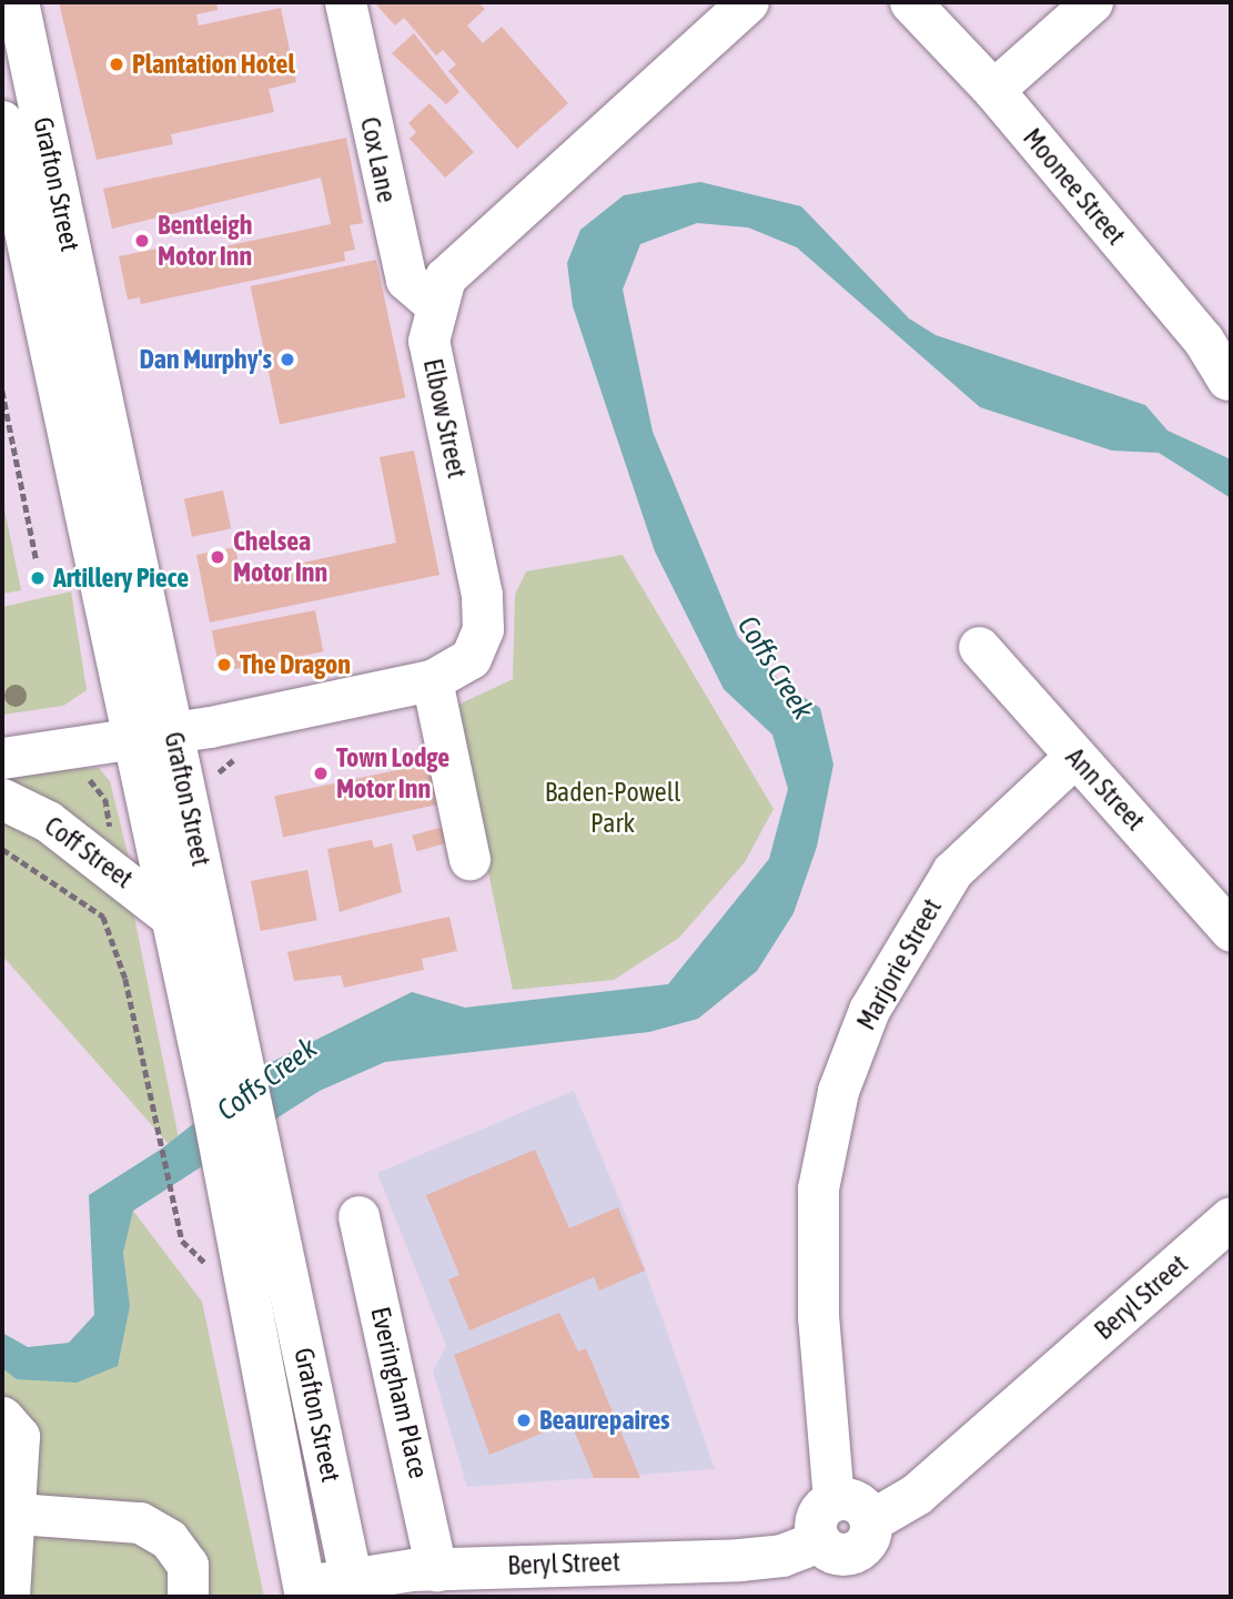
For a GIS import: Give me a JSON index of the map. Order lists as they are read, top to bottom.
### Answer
{
  "streets": {
    "main road": ["Grafton Street", "Beryl Street"],
    "street": [
      "Cox Lane",
      "Moonee Street",
      "Elbow Street",
      "Ann Street",
      "Coff Street",
      "Marjorie Street",
      "Everingham Place"
    ]
  },
  "crossings": [
    ["Cox Lane", "Elbow Street"],
    ["Grafton Street", "Elbow Street"],
    ["Grafton Street", "Coff Street"],
    ["Grafton Street", "Beryl Street"],
    ["Ann Street", "Marjorie Street"],
    ["Marjorie Street", "Beryl Street"],
    ["Beryl Street", "Everingham Place"]
  ],
  "water": ["Coffs Creek"],
  "parks": ["Baden-Powell Park"],
  "places": [
    "Plantation Hotel",
    "Bentleigh Motor Inn",
    "Dan Murphy's",
    "Chelsea Motor Inn",
    "Artillery Piece",
    "The Dragon",
    "Town Lodge Motor Inn",
    "Beaurepaires"
  ]
}
